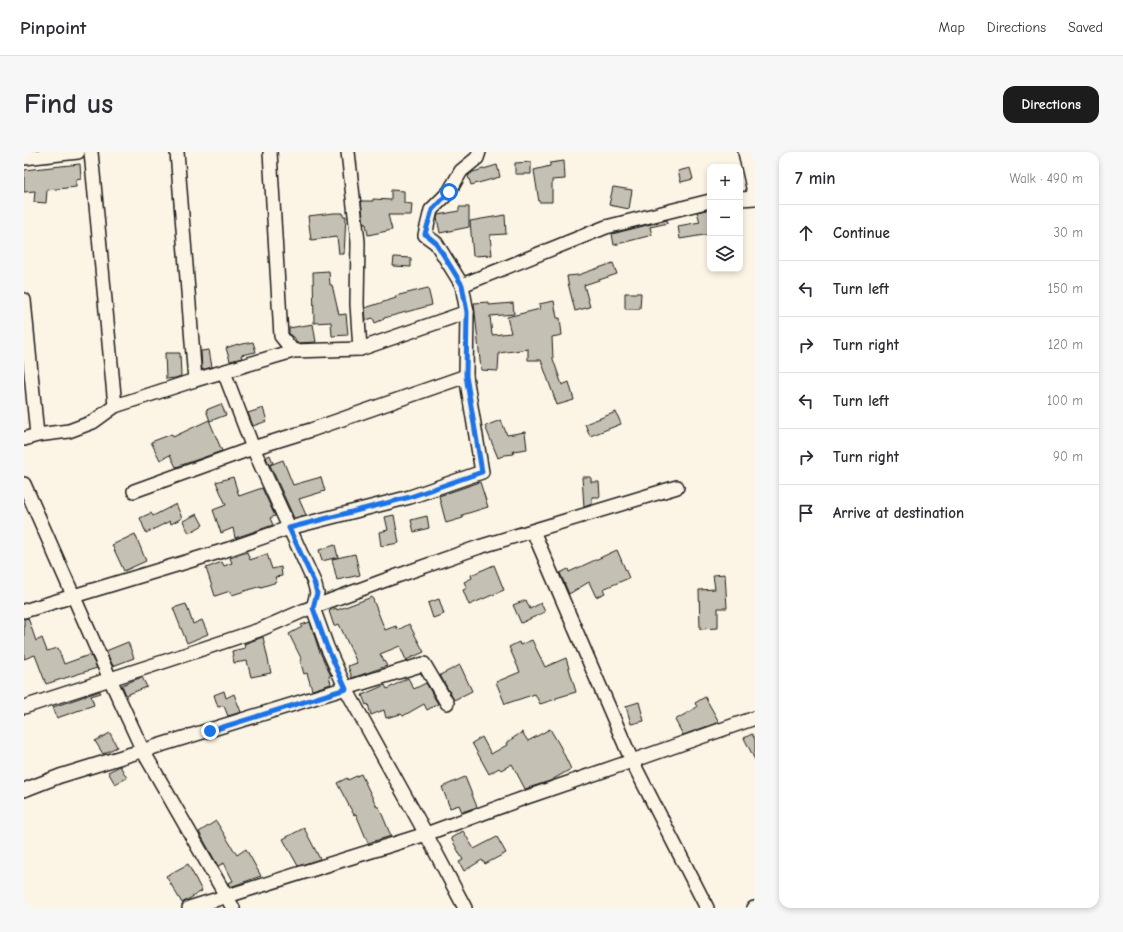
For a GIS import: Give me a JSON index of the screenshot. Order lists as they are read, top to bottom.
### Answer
{
  "page": {
    "header": "Pinpoint",
    "nav": ["Map", "Directions", "Saved"],
    "buttons": "Directions",
    "title": "Find us",
    "heading": ["7 min", "Walk · 490 m"],
    "map_buttons": ["+", "−"],
    "list": [
      ["Continue", "30 m"],
      ["Turn left", "150 m"],
      ["Turn right", "120 m"],
      ["Turn left", "100 m"],
      ["Turn right", "90 m"],
      "Arrive at destination"
    ]
  }
}
